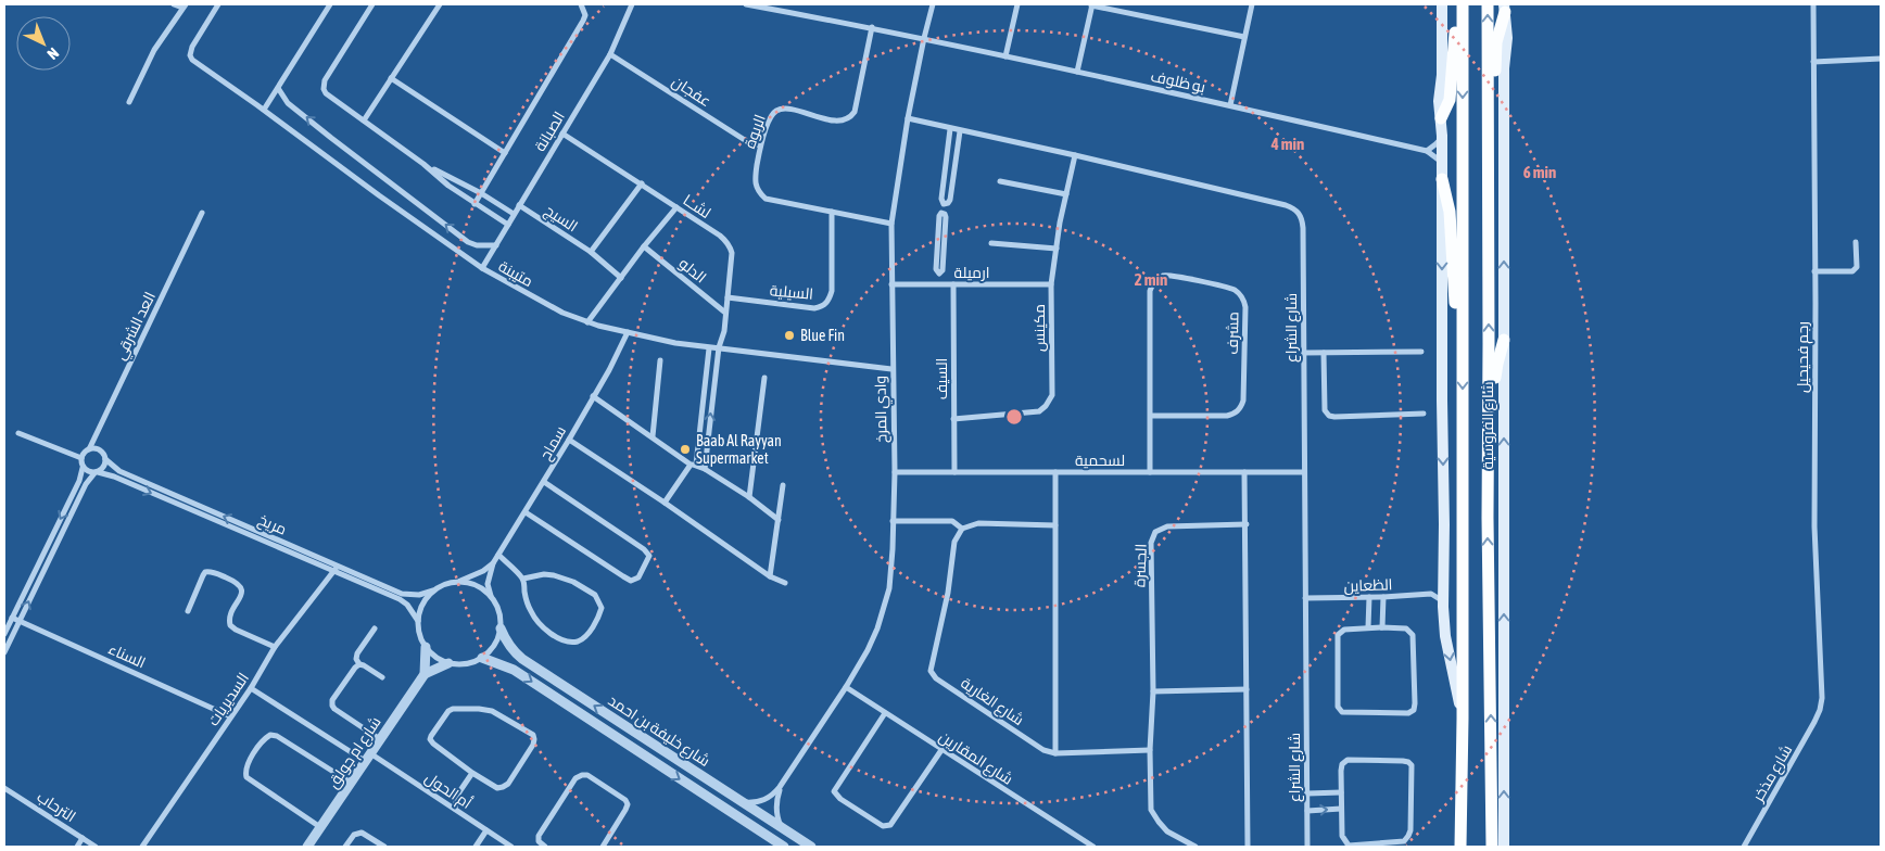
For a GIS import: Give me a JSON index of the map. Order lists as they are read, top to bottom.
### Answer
{
  "streets": {
    "highway": ["شارع الفروسية"],
    "street": [
      "بو ظلوف",
      "عفجان",
      "الصبانة",
      "الربوة",
      "لشــا",
      "السيج",
      "الدلو",
      "ارميلة",
      "متيبنة",
      "السيلية",
      "العد الشرقي",
      "مكينس",
      "شارع الشراع",
      "مشرف",
      "رجم فحيحيل",
      "السيف",
      "وادي المرخ",
      "سماح",
      "لسحمية",
      "مريخ",
      "الجسرة",
      "الظعاين",
      "السناء",
      "السديريات",
      "شارع الغارية",
      "شارع خليفة بن احمد",
      "شارع ام جولق",
      "شارع المقارين",
      "شارع مذخر",
      "أم الحول",
      "الترحاب"
    ]
  },
  "crossings": [
    ["بو ظلوف", "الربوة"],
    ["بو ظلوف", "وادي المرخ"],
    ["عفجان", "الصبانة"],
    ["عفجان", "الربوة"],
    ["الصبانة", "لشــا"],
    ["الصبانة", "السيج"],
    ["الصبانة", "متيبنة"],
    ["الربوة", "السيلية"],
    ["الربوة", "وادي المرخ"],
    ["لشــا", "الدلو"],
    ["لشــا", "متيبنة"],
    ["لشــا", "السيلية"],
    ["ارميلة", "مكينس"],
    ["ارميلة", "السيف"],
    ["ارميلة", "وادي المرخ"],
    ["متيبنة", "وادي المرخ"],
    ["متيبنة", "سماح"],
    ["العد الشرقي", "مريخ"],
    ["مكينس", "شارع الشراع"],
    ["مكينس", "السيف"],
    ["شارع الشراع", "وادي المرخ"],
    ["شارع الشراع", "لسحمية"],
    ["شارع الشراع", "الظعاين"],
    ["مشرف", "لسحمية"],
    ["رجم فحيحيل", "شارع مذخر"],
    ["السيف", "لسحمية"],
    ["وادي المرخ", "لسحمية"],
    ["وادي المرخ", "شارع خليفة بن احمد"],
    ["وادي المرخ", "شارع المقارين"],
    ["سماح", "مريخ"],
    ["سماح", "شارع خليفة بن احمد"],
    ["مريخ", "السديريات"],
    ["مريخ", "شارع خليفة بن احمد"],
    ["السناء", "السديريات"],
    ["السديريات", "أم الحول"],
    ["شارع ام جولق", "أم الحول"]
  ],
  "places": ["Blue Fin", "Baab Al Rayyan Supermarket"],
  "north": "bottom right",
  "rings": ["4 min", "6 min", "2 min"]
}
